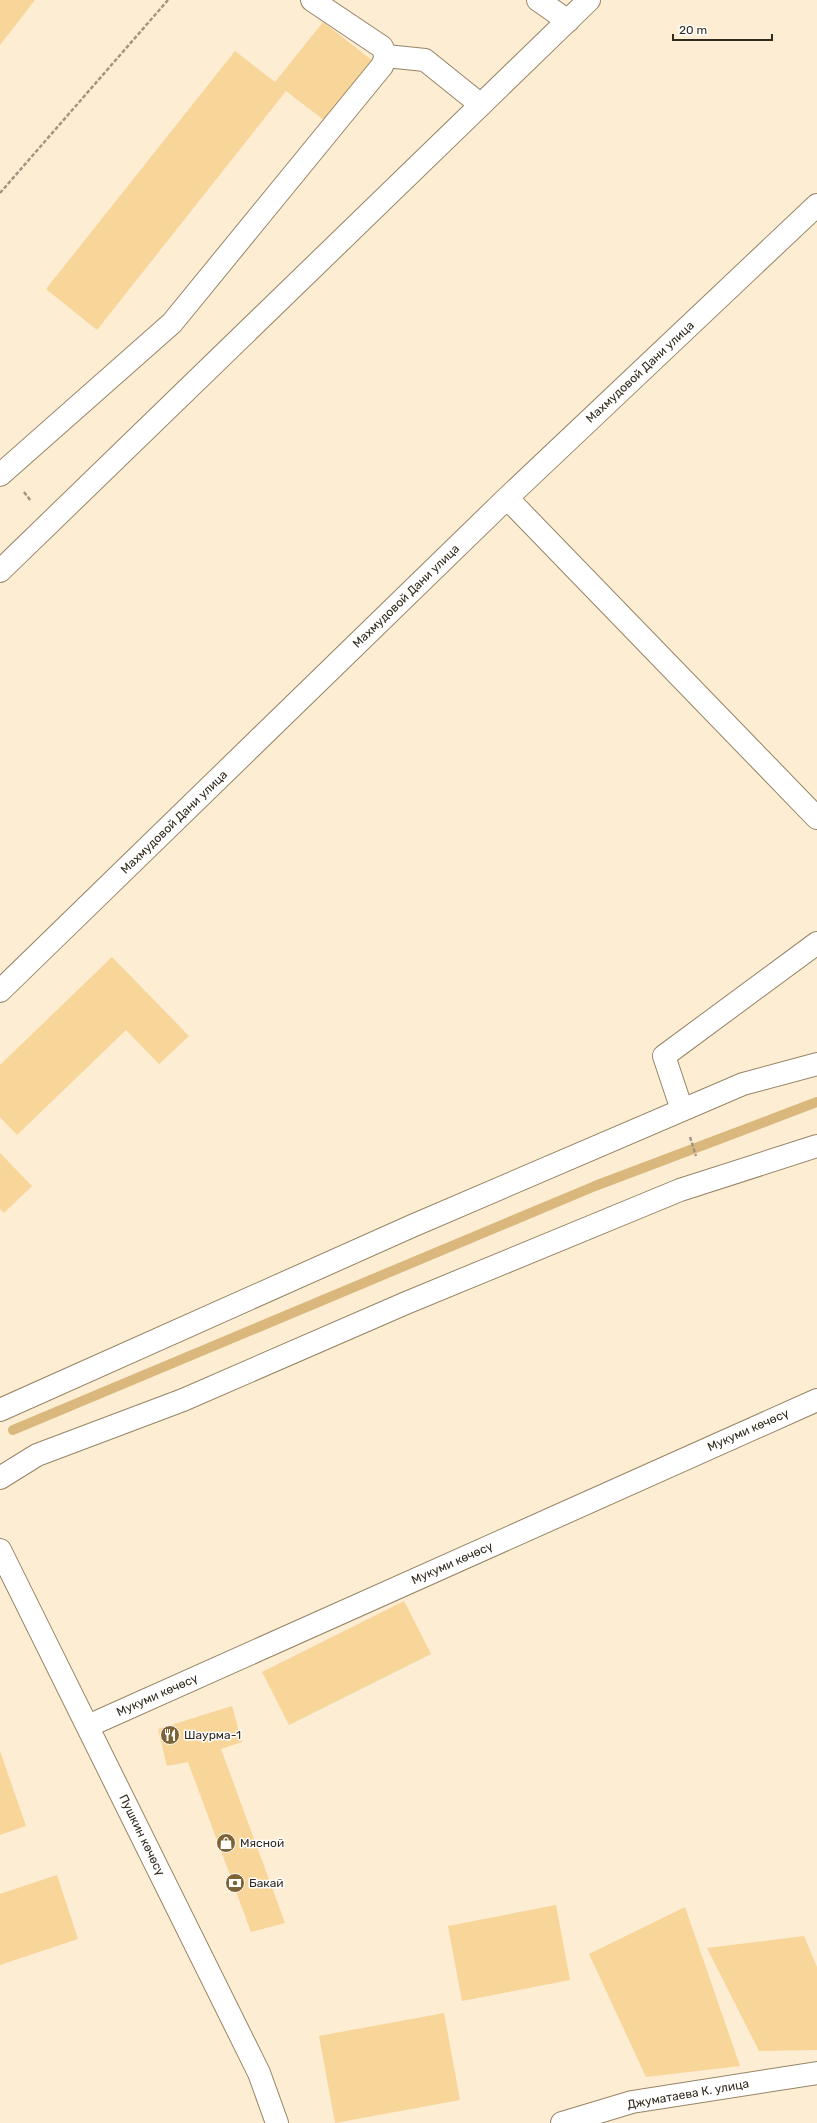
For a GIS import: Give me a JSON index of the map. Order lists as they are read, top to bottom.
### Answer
{
  "streets": {
    "main road": [
      "Махмудовой Дани улица",
      "Мукуми көчөсү",
      "Пушкин көчөсү",
      "Джуматаева К. улица"
    ]
  },
  "crossings": [
    ["Мукуми көчөсү", "Пушкин көчөсү"]
  ],
  "places": {
    "restaurant": ["Шаурма-1"],
    "shop": ["Мясной"],
    "bank": ["Бакай"]
  },
  "scale_bar": "20 m"
}
